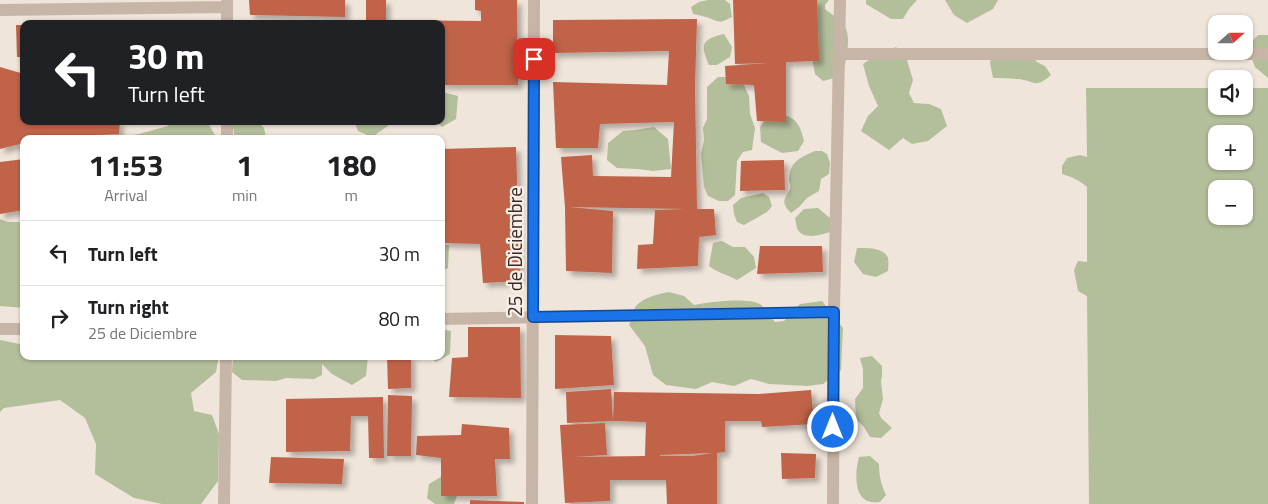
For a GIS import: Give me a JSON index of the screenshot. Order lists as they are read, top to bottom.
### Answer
{
  "streets": {
    "street": ["25 de Diciembre"]
  },
  "north": "right",
  "page": {
    "map_buttons": ["+", "−"],
    "turn": ["30 m", "Turn left"],
    "eta": [
      "11:53",
      "Arrival",
      "1",
      "min",
      "180",
      "m"
    ],
    "list": [
      {
        "name": "Turn left",
        "value": "30 m"
      },
      {
        "name": "Turn right",
        "note": "25 de Diciembre",
        "value": "80 m"
      }
    ]
  }
}
